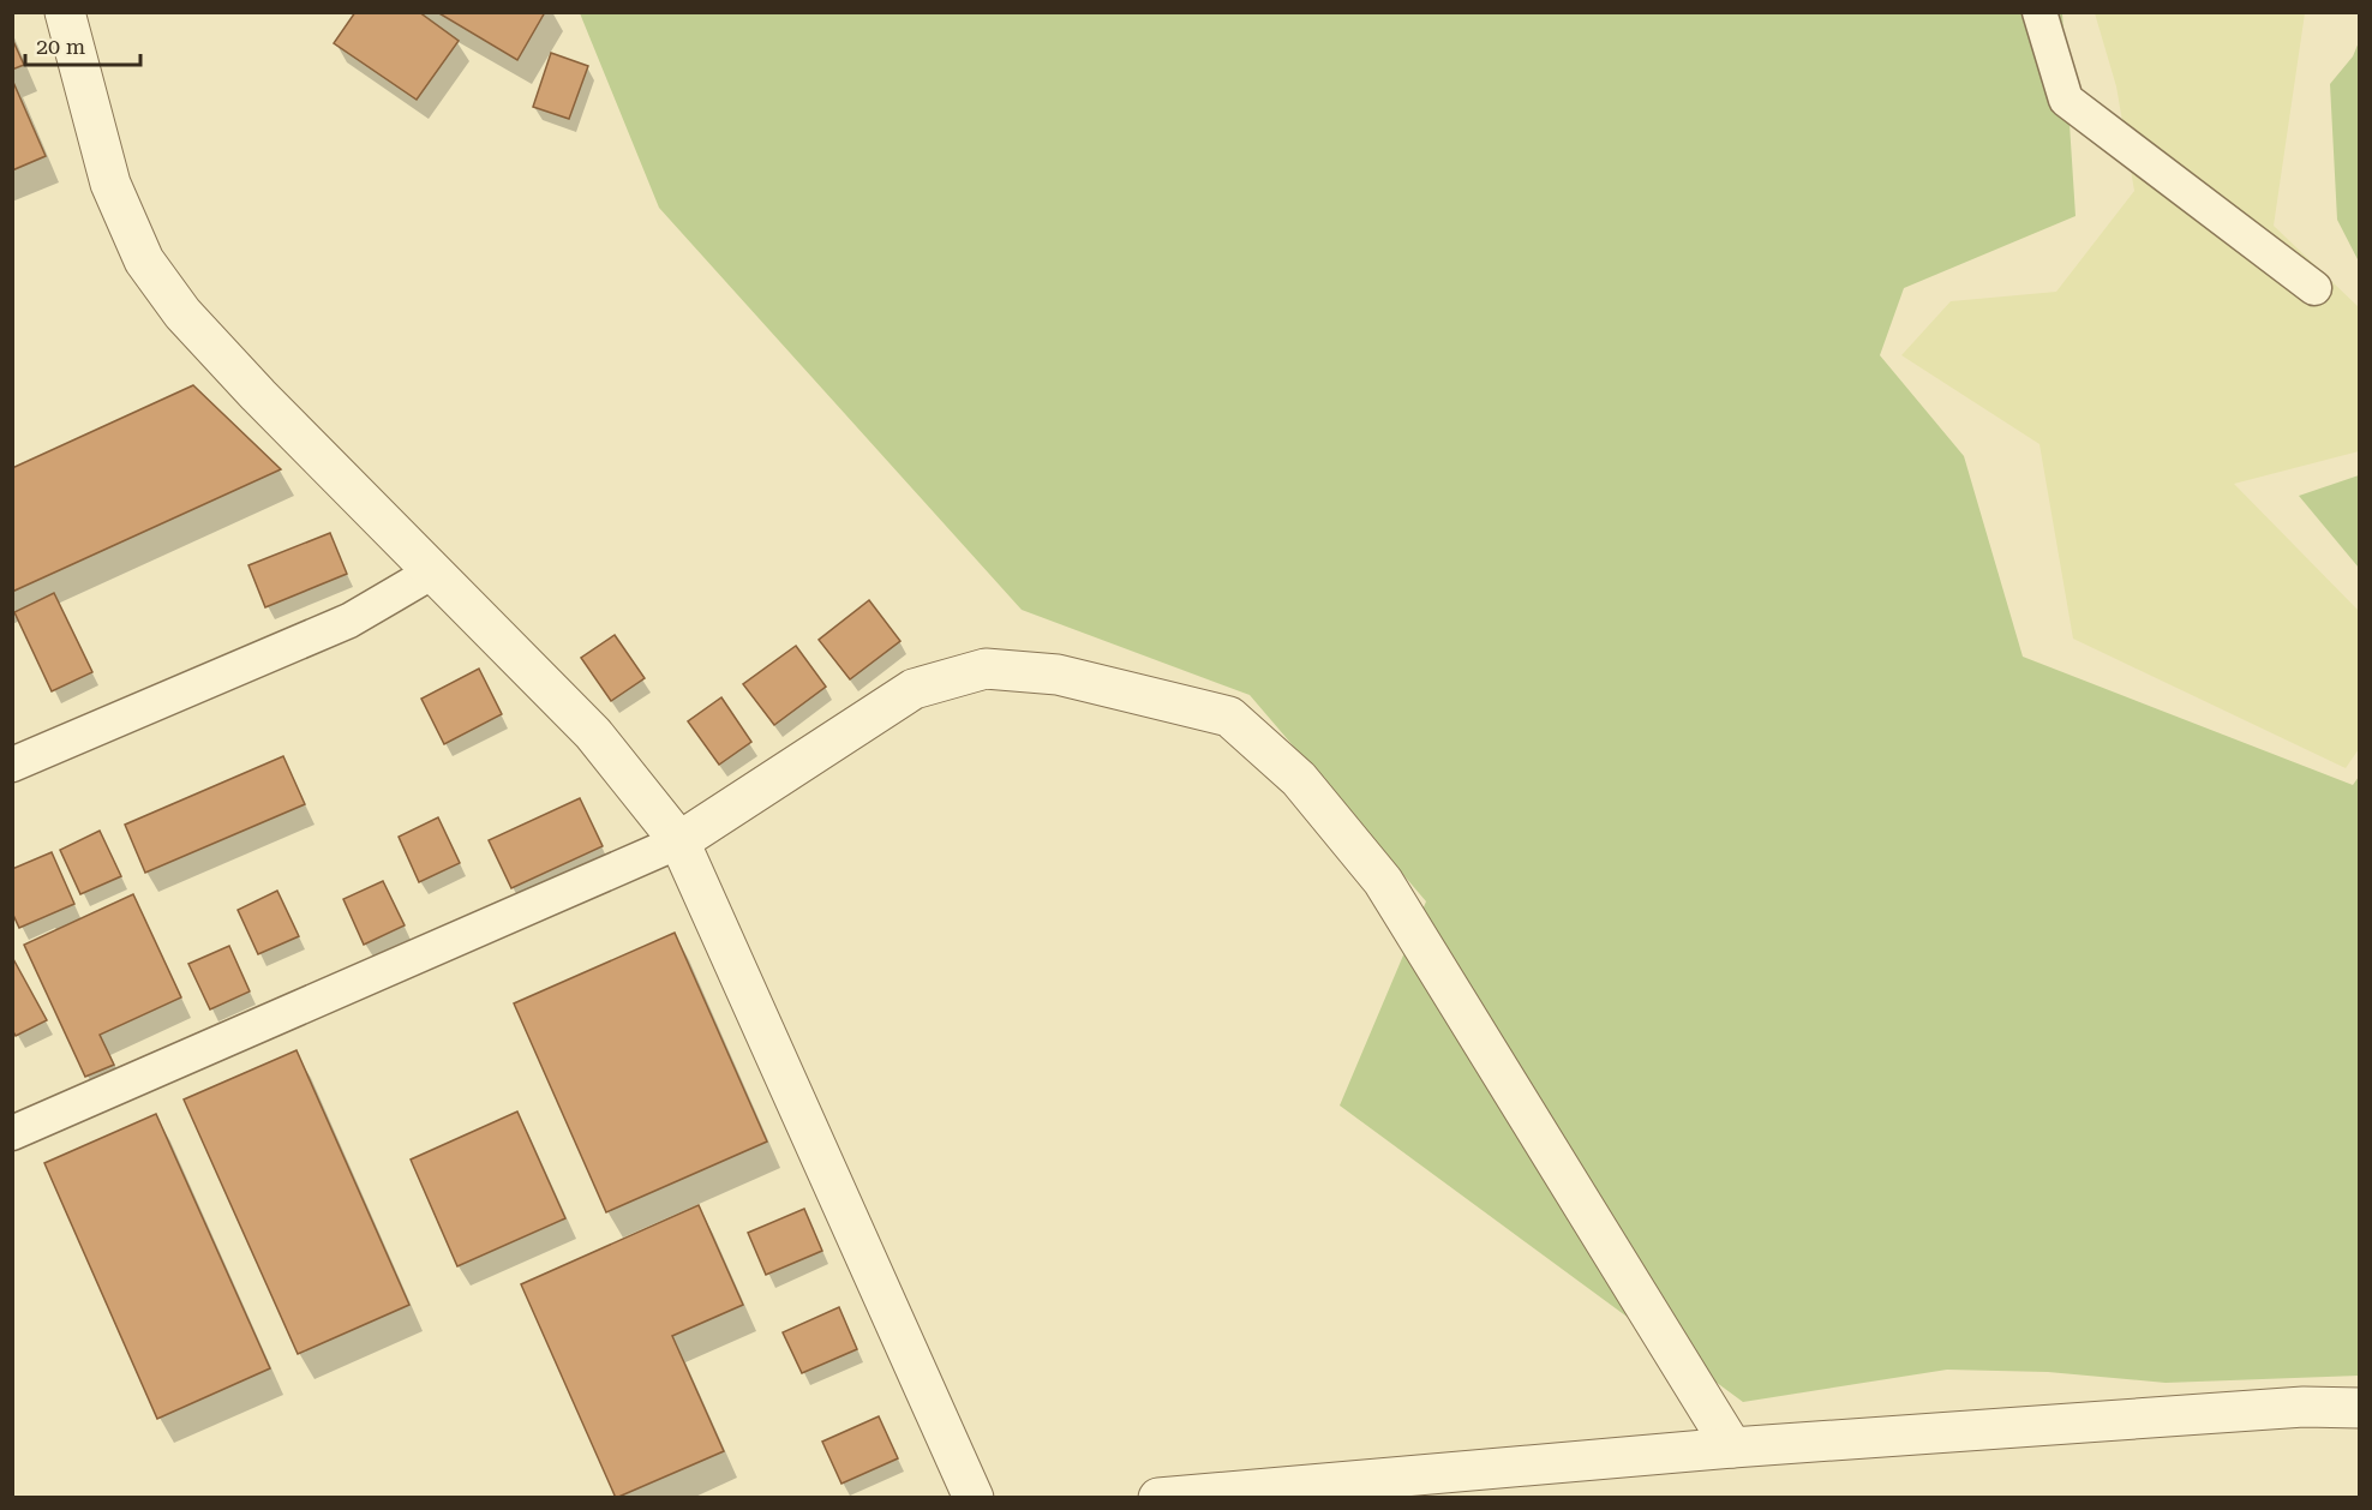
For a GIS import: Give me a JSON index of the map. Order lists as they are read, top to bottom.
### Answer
{
  "scale_bar": "20 m"
}
